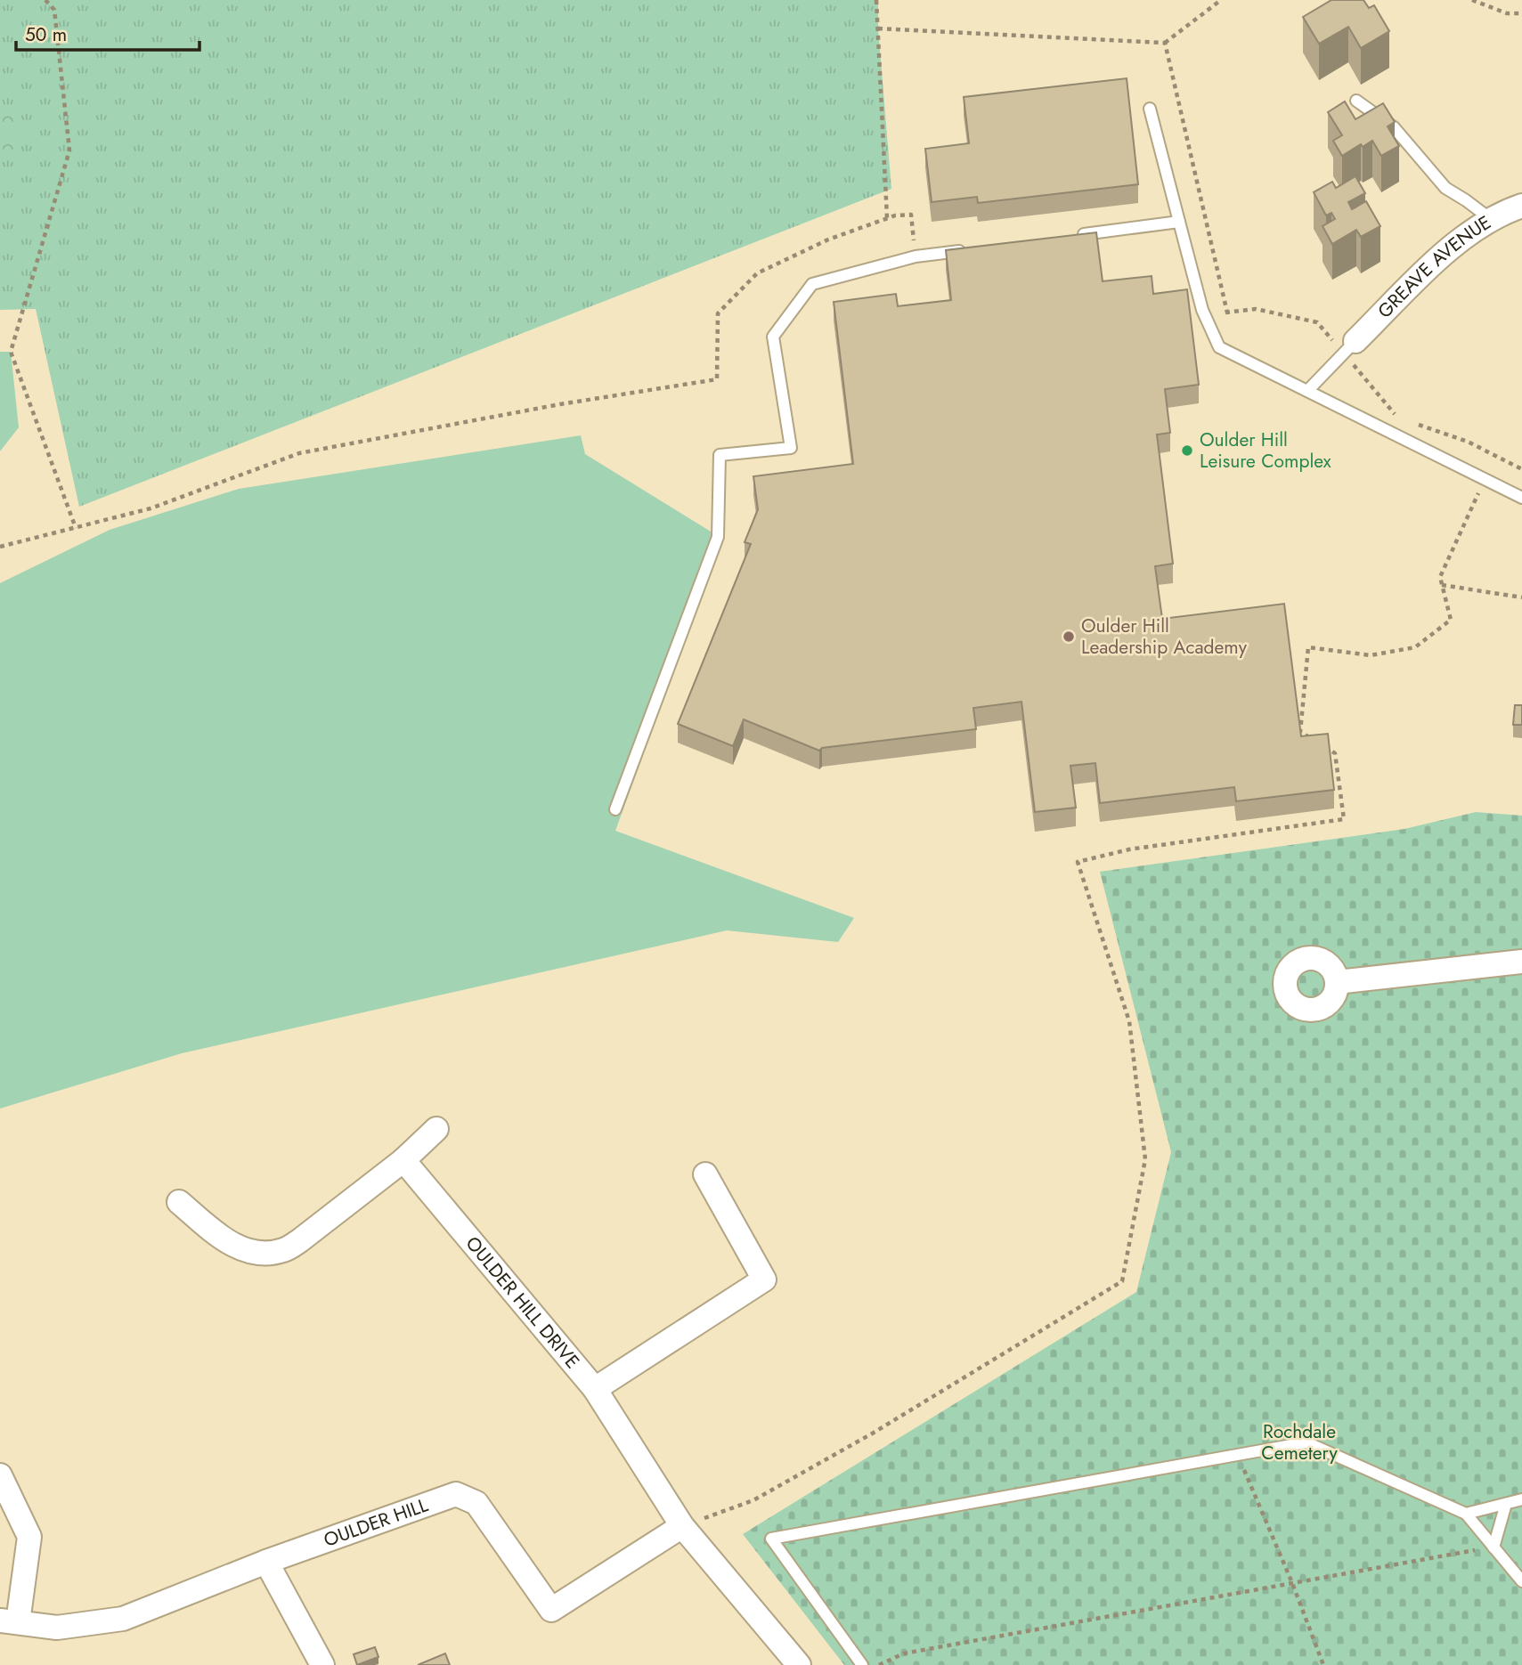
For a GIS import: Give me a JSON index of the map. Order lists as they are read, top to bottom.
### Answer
{
  "streets": {
    "street": ["GREAVE AVENUE", "OULDER HILL DRIVE", "OULDER HILL"]
  },
  "crossings": [
    ["OULDER HILL DRIVE", "OULDER HILL"]
  ],
  "parks": ["Rochdale Cemetery"],
  "places": ["Oulder Hill Leisure Complex", "Oulder Hill Leadership Academy"],
  "scale_bar": "50 m"
}
